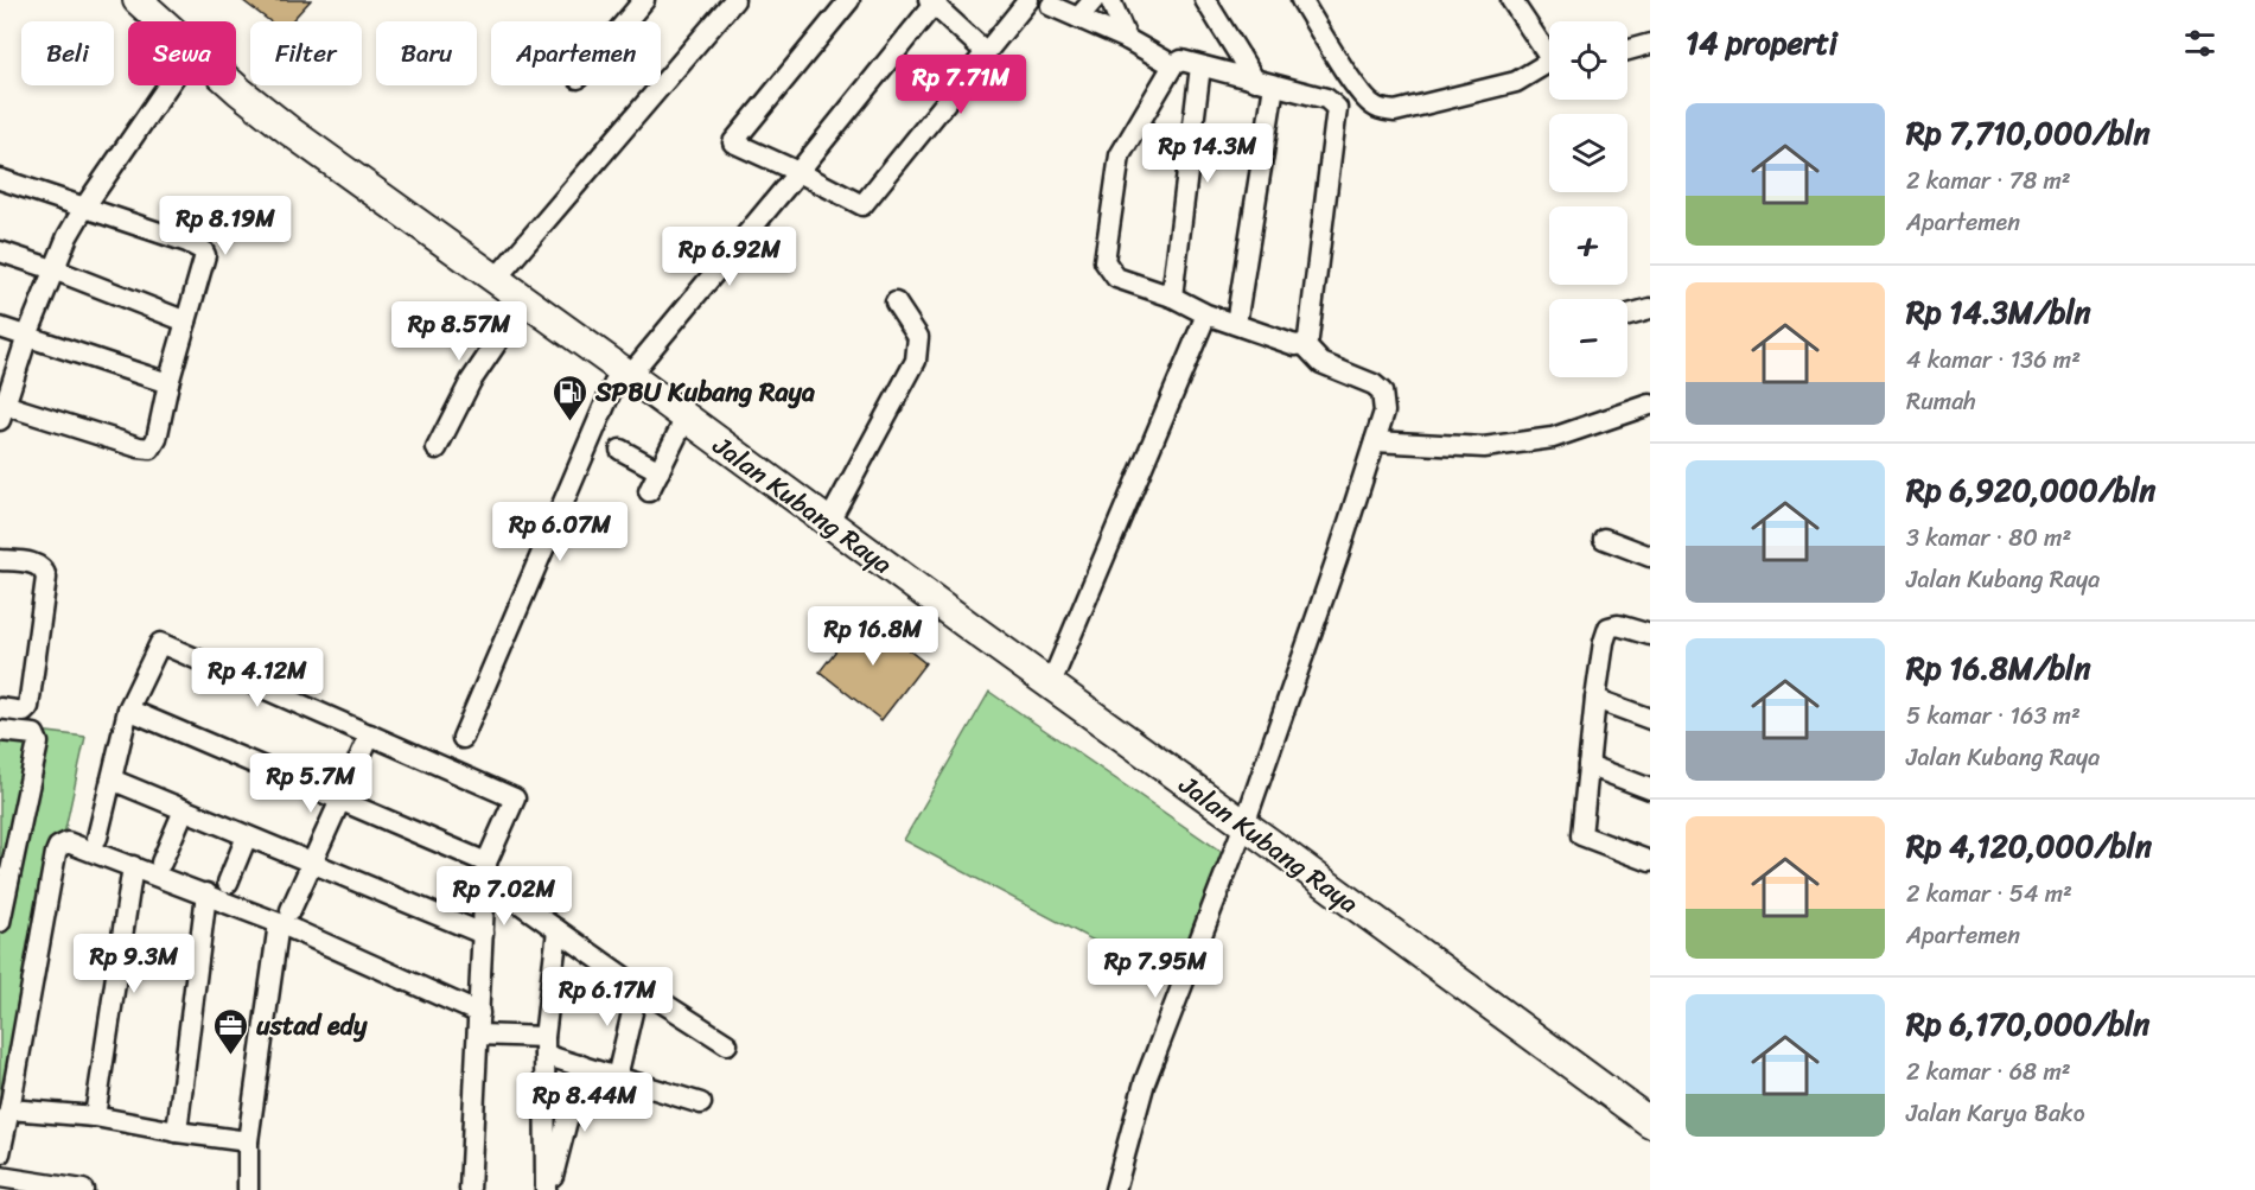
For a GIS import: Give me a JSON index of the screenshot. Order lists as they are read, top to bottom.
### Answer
{
  "streets": {
    "highway": ["Jalan Kubang Raya"]
  },
  "places": {
    "fuel station": ["SPBU Kubang Raya"],
    "office": ["ustad edy"]
  },
  "page": {
    "heading": "14 properti",
    "map_buttons": ["+", "−"],
    "chip": [
      "Beli",
      "Sewa",
      "Filter",
      "Baru",
      "Apartemen"
    ],
    "price": [
      "Rp 7.71M",
      "Rp 14.3M",
      "Rp 8.19M",
      "Rp 6.92M",
      "Rp 8.57M",
      "Rp 6.07M",
      "Rp 16.8M",
      "Rp 4.12M",
      "Rp 5.7M",
      "Rp 7.02M",
      "Rp 9.3M",
      "Rp 7.95M",
      "Rp 6.17M",
      "Rp 8.44M"
    ],
    "list": [
      {
        "name": "Rp 7,710,000/bln",
        "note": "2 kamar · 78 m² · Apartemen"
      },
      {
        "name": "Rp 14.3M/bln",
        "note": "4 kamar · 136 m² · Rumah"
      },
      {
        "name": "Rp 6,920,000/bln",
        "note": "3 kamar · 80 m² · Jalan Kubang Raya"
      },
      {
        "name": "Rp 16.8M/bln",
        "note": "5 kamar · 163 m² · Jalan Kubang Raya"
      },
      {
        "name": "Rp 4,120,000/bln",
        "note": "2 kamar · 54 m² · Apartemen"
      },
      {
        "name": "Rp 6,170,000/bln",
        "note": "2 kamar · 68 m² · Jalan Karya Bako"
      }
    ]
  }
}
